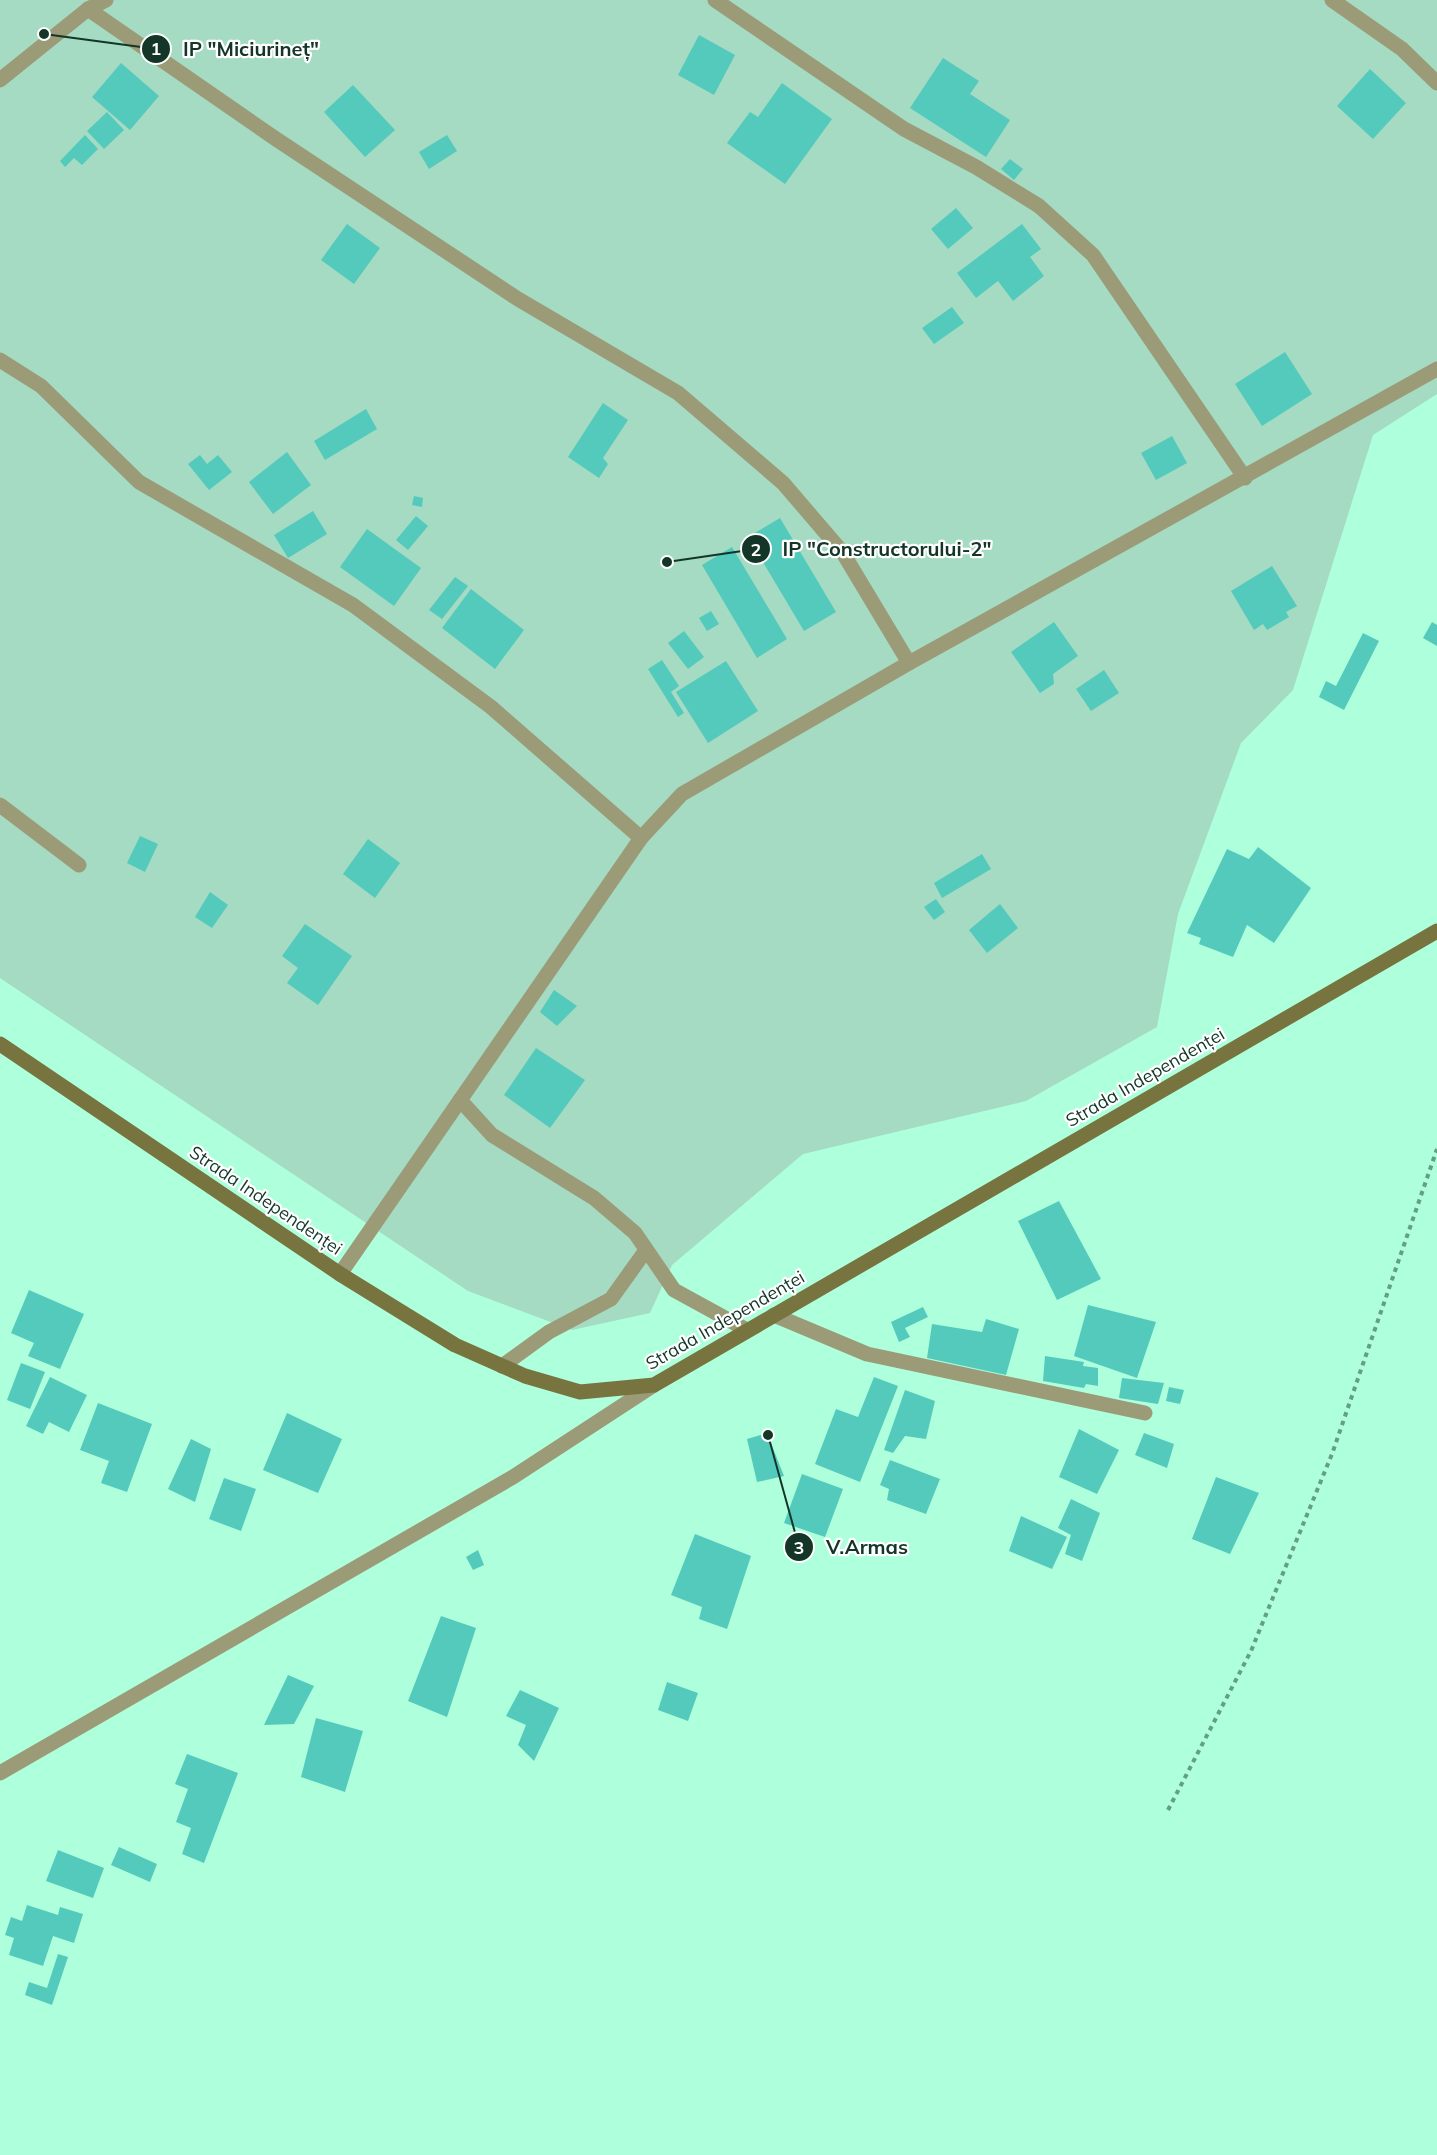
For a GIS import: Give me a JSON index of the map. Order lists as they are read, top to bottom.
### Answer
{
  "streets": {
    "main road": ["Strada Independenței"]
  },
  "places": ["IP \"Miciurineț\"", "IP \"Constructorului-2\"", "V.Armas"]
}
